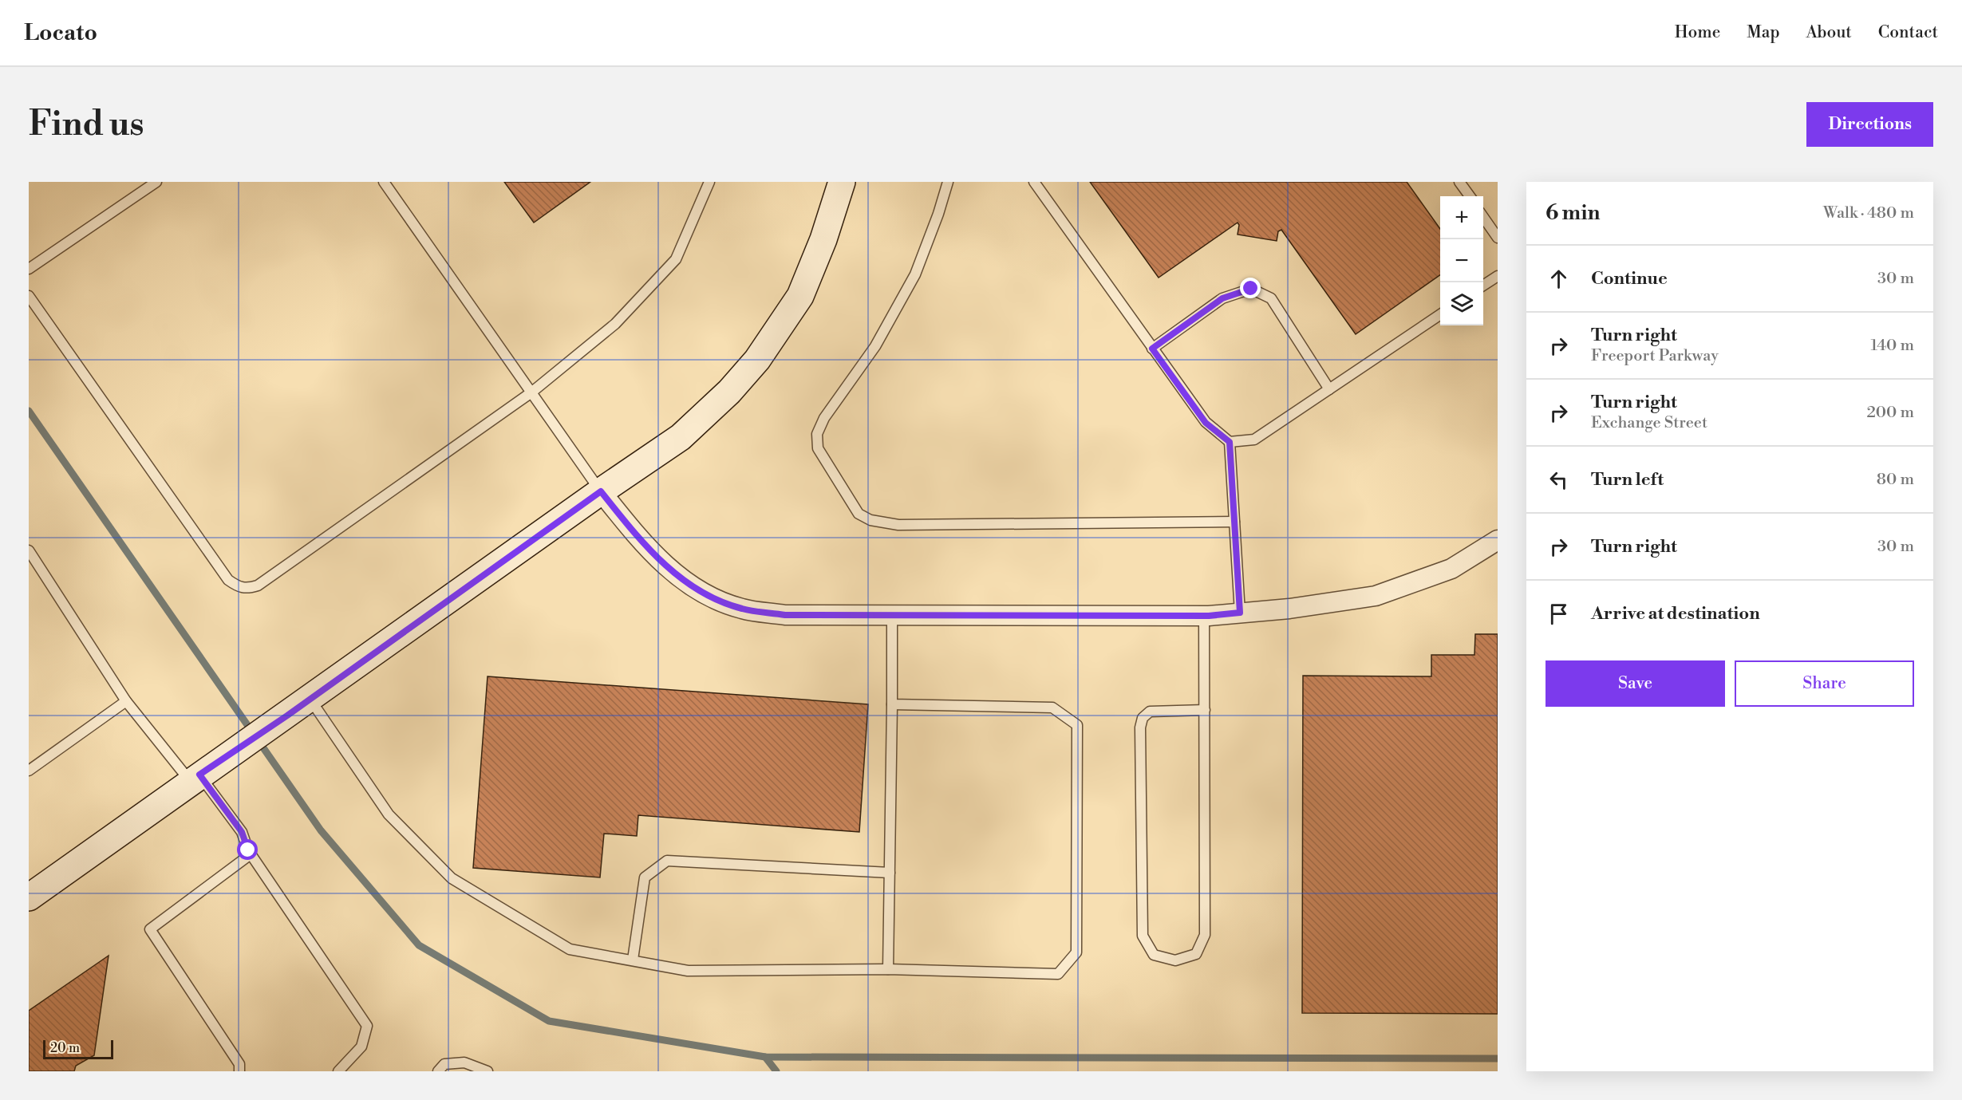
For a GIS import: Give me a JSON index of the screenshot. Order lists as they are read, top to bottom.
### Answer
{
  "scale_bar": "20 m",
  "page": {
    "header": "Locato",
    "nav": [
      "Home",
      "Map",
      "About",
      "Contact"
    ],
    "buttons": [
      "Directions",
      ["Save", "Share"]
    ],
    "title": "Find us",
    "heading": ["6 min", "Walk · 480 m"],
    "map_buttons": ["+", "−"],
    "list": [
      ["Continue", "30 m"],
      ["Turn right", "Freeport Parkway", "140 m"],
      ["Turn right", "Exchange Street", "200 m"],
      ["Turn left", "80 m"],
      ["Turn right", "30 m"],
      "Arrive at destination"
    ],
    "scale": "20 m"
  }
}
